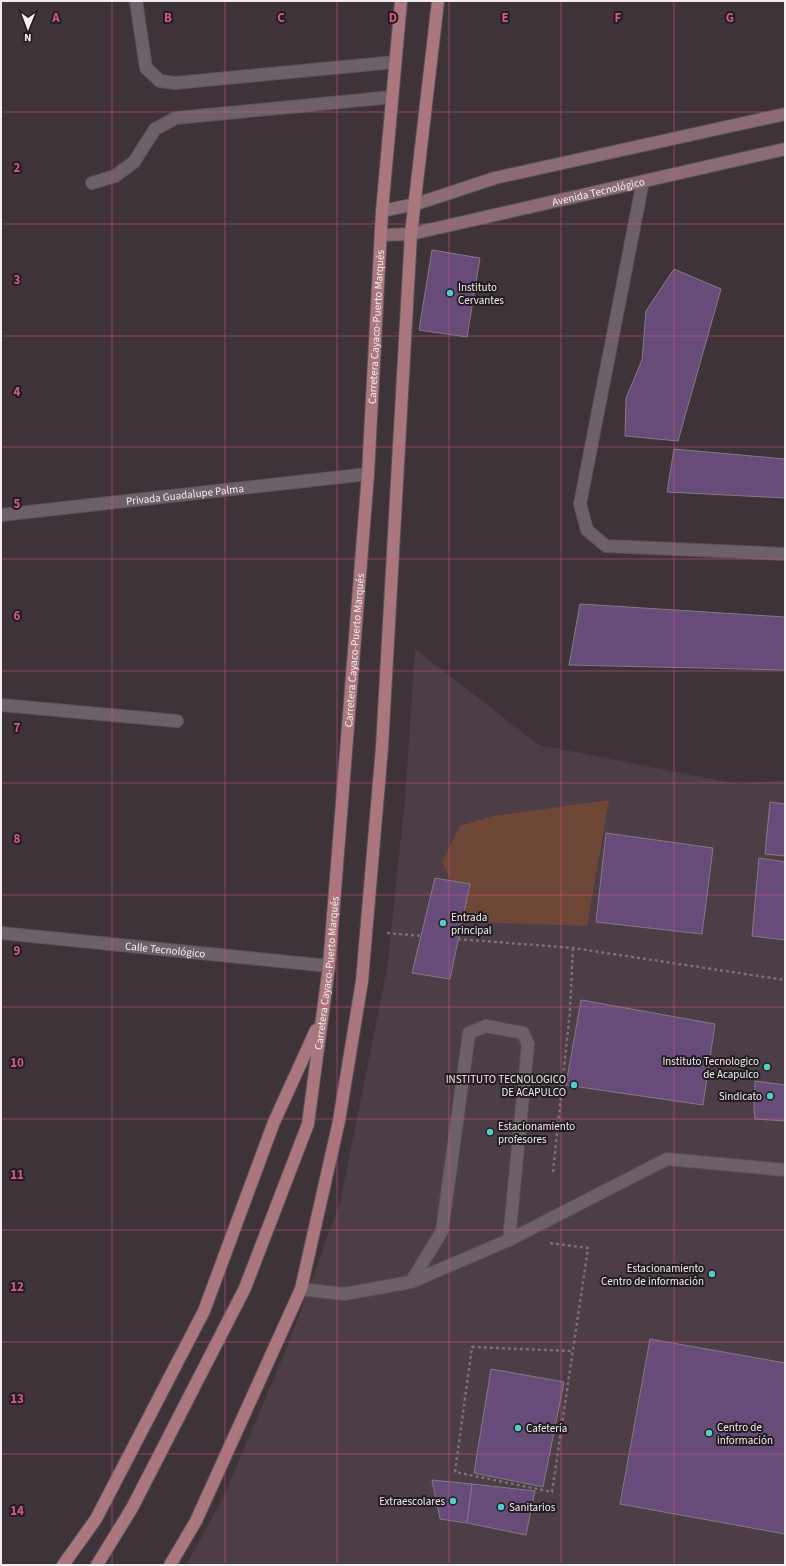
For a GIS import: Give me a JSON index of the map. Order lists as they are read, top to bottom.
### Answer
{
  "streets": {
    "main road": ["Avenida Tecnológico", "Carretera Cayaco-Puerto Marqués"],
    "street": ["Privada Guadalupe Palma", "Calle Tecnológico"]
  },
  "crossings": [
    ["Avenida Tecnológico", "Carretera Cayaco-Puerto Marqués"],
    ["Carretera Cayaco-Puerto Marqués", "Privada Guadalupe Palma"],
    ["Carretera Cayaco-Puerto Marqués", "Calle Tecnológico"]
  ],
  "places": [
    "Instituto Cervantes",
    "Entrada principal",
    "Instituto Tecnologico de Acapulco",
    "INSTITUTO TECNOLOGICO DE ACAPULCO",
    "Sindicato",
    "Estacionamiento profesores",
    "Estacionamiento Centro de información",
    "Cafetería",
    "Centro de información",
    "Extraescolares",
    "Sanitarios"
  ],
  "north": "bottom",
  "grid": {
    "columns": [
      "A",
      "B",
      "C",
      "D",
      "E",
      "F",
      "G"
    ],
    "rows": [
      "2",
      "3",
      "4",
      "5",
      "6",
      "7",
      "8",
      "9",
      "10",
      "11",
      "12",
      "13",
      "14"
    ]
  }
}
